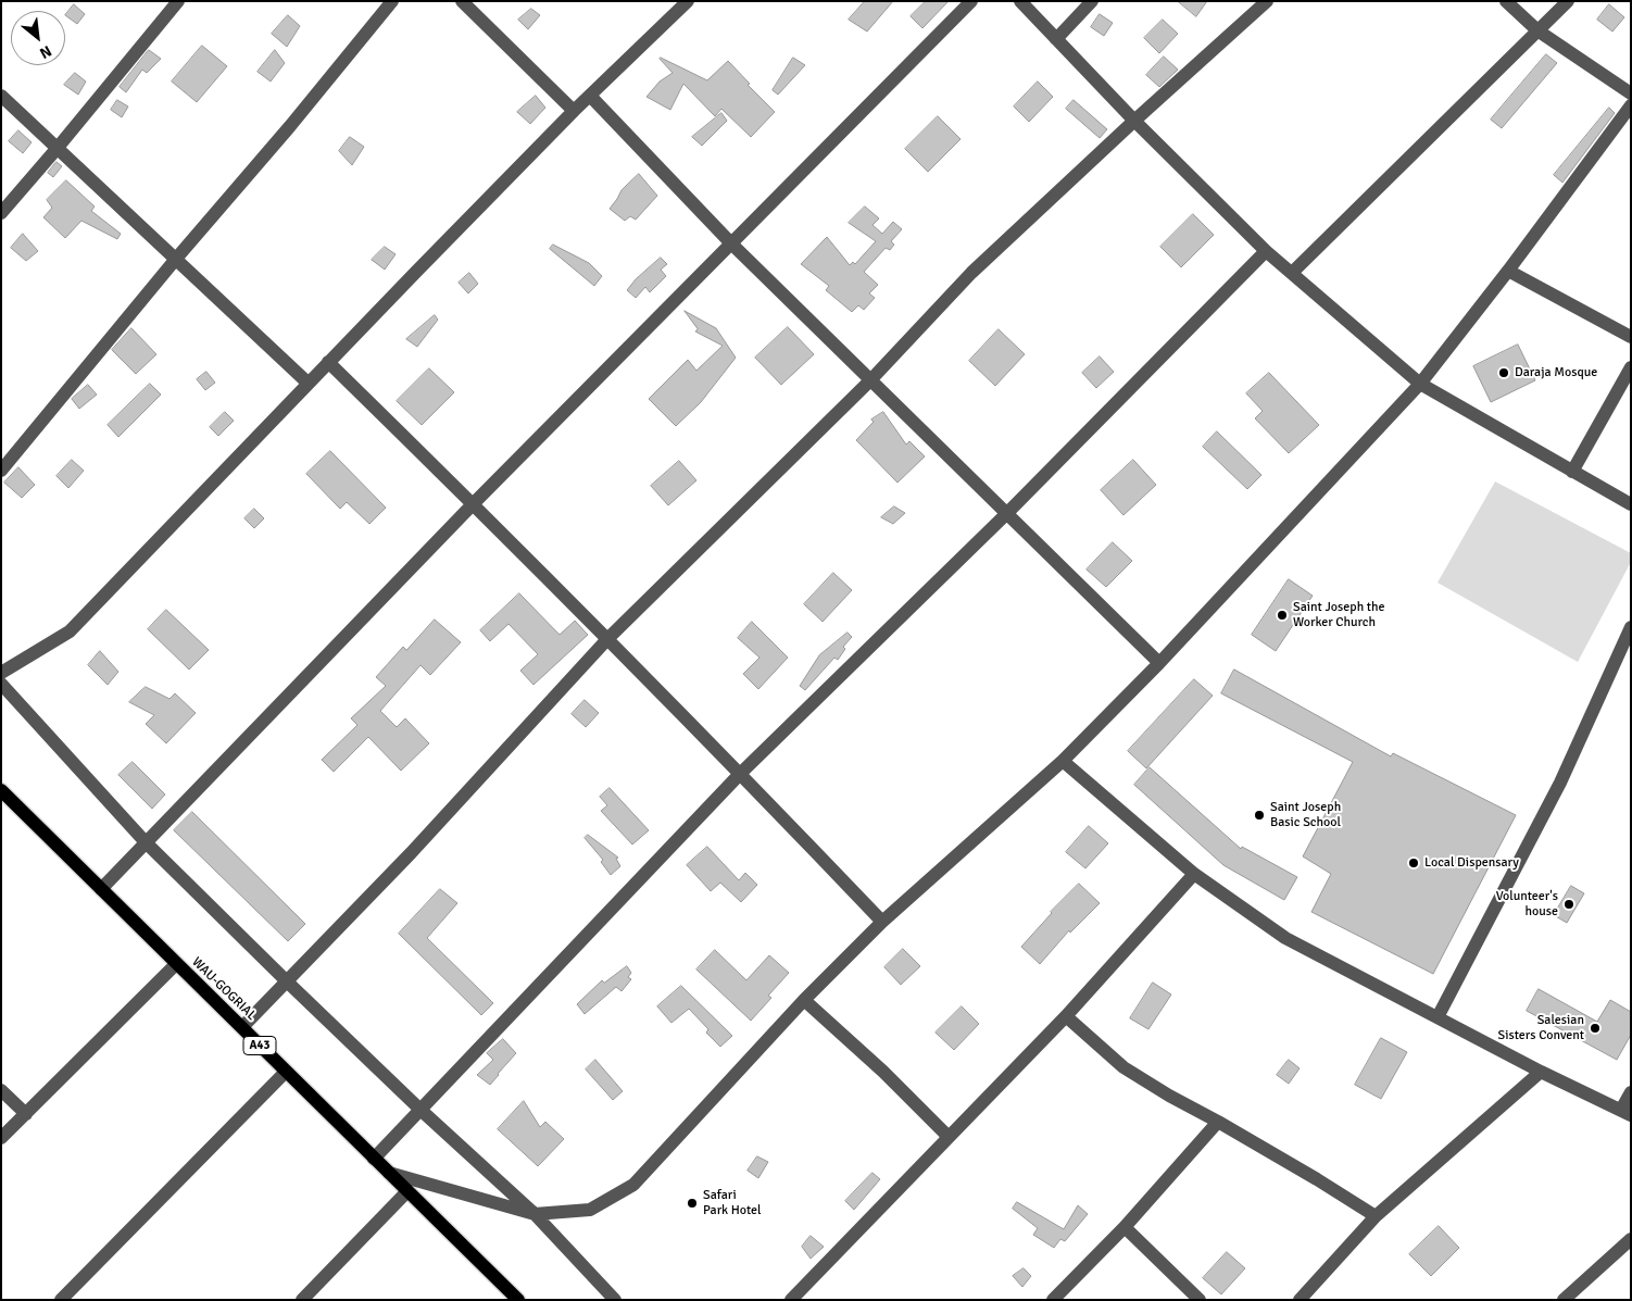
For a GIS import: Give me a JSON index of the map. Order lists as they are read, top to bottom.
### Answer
{
  "streets": {
    "main road": ["WAU-GOGRIAL", "A43"]
  },
  "places": [
    "Daraja Mosque",
    "Saint Joseph the Worker Church",
    "Saint Joseph Basic School",
    "Local Dispensary",
    "Volunteer's house",
    "Salesian Sisters Convent",
    "Safari Park Hotel"
  ],
  "north": "bottom right"
}
